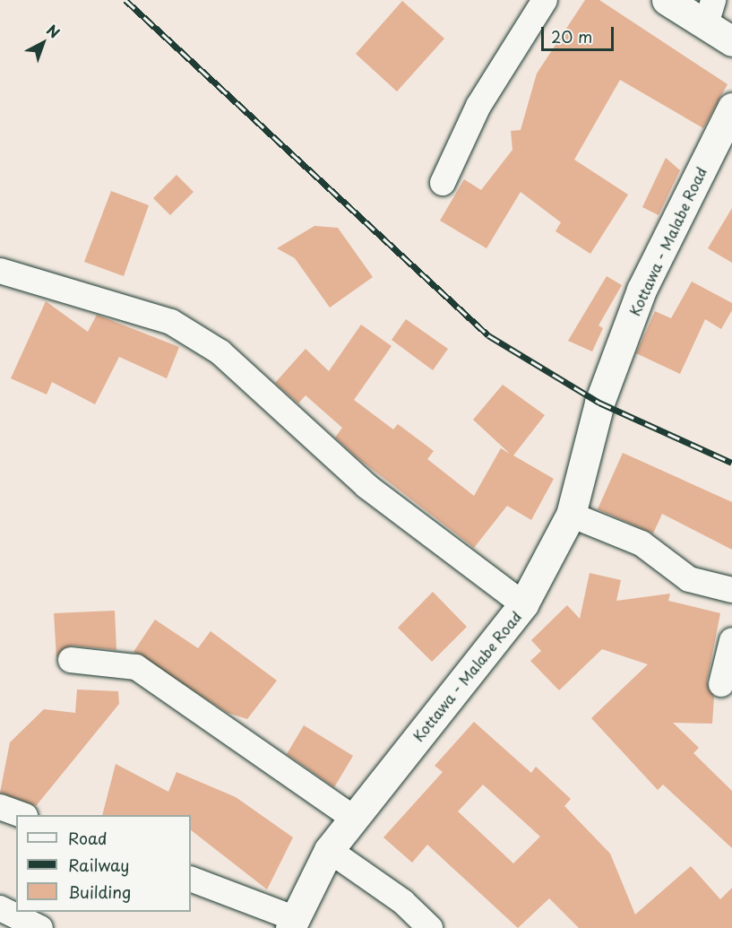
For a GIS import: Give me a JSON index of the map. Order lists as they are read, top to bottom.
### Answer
{
  "streets": {
    "street": ["Kottawa - Malabe Road"]
  },
  "legend": ["Road", "Railway", "Building"],
  "scale_bar": "20 m",
  "north": "top right"
}
